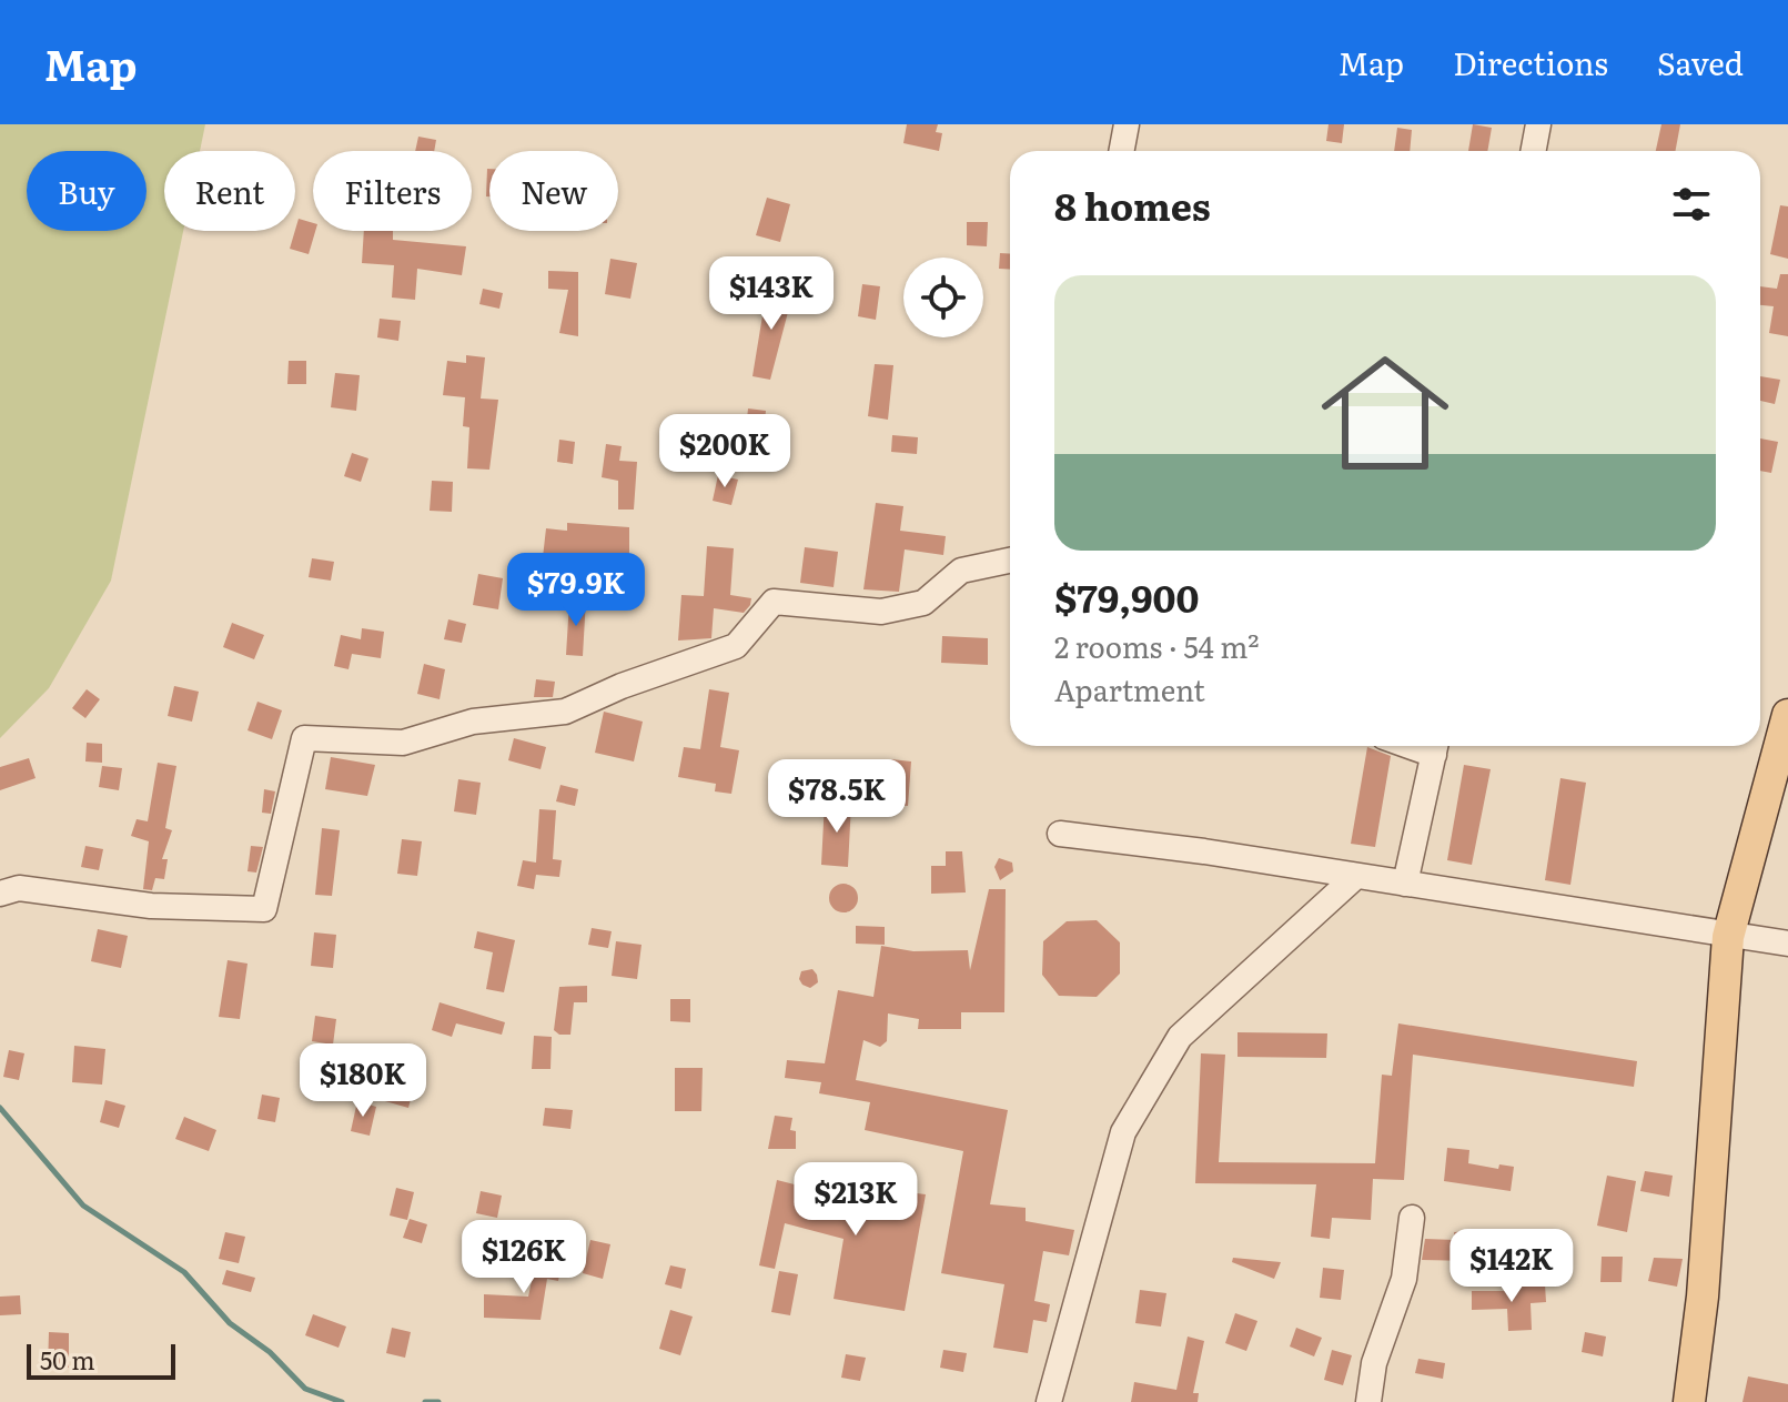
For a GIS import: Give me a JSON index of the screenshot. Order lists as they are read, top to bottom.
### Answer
{
  "scale_bar": "50 m",
  "page": {
    "header": "Map",
    "nav": ["Map", "Directions", "Saved"],
    "chip": [
      "Buy",
      "Rent",
      "Filters",
      "New"
    ],
    "heading": "8 homes",
    "price": [
      "$143K",
      "$200K",
      "$79.9K",
      "$78.5K",
      "$180K",
      "$213K",
      "$126K",
      "$142K"
    ],
    "list": [
      {
        "name": "$79,900",
        "note": "2 rooms · 54 m² · Apartment"
      }
    ],
    "scale": "50 m"
  }
}
